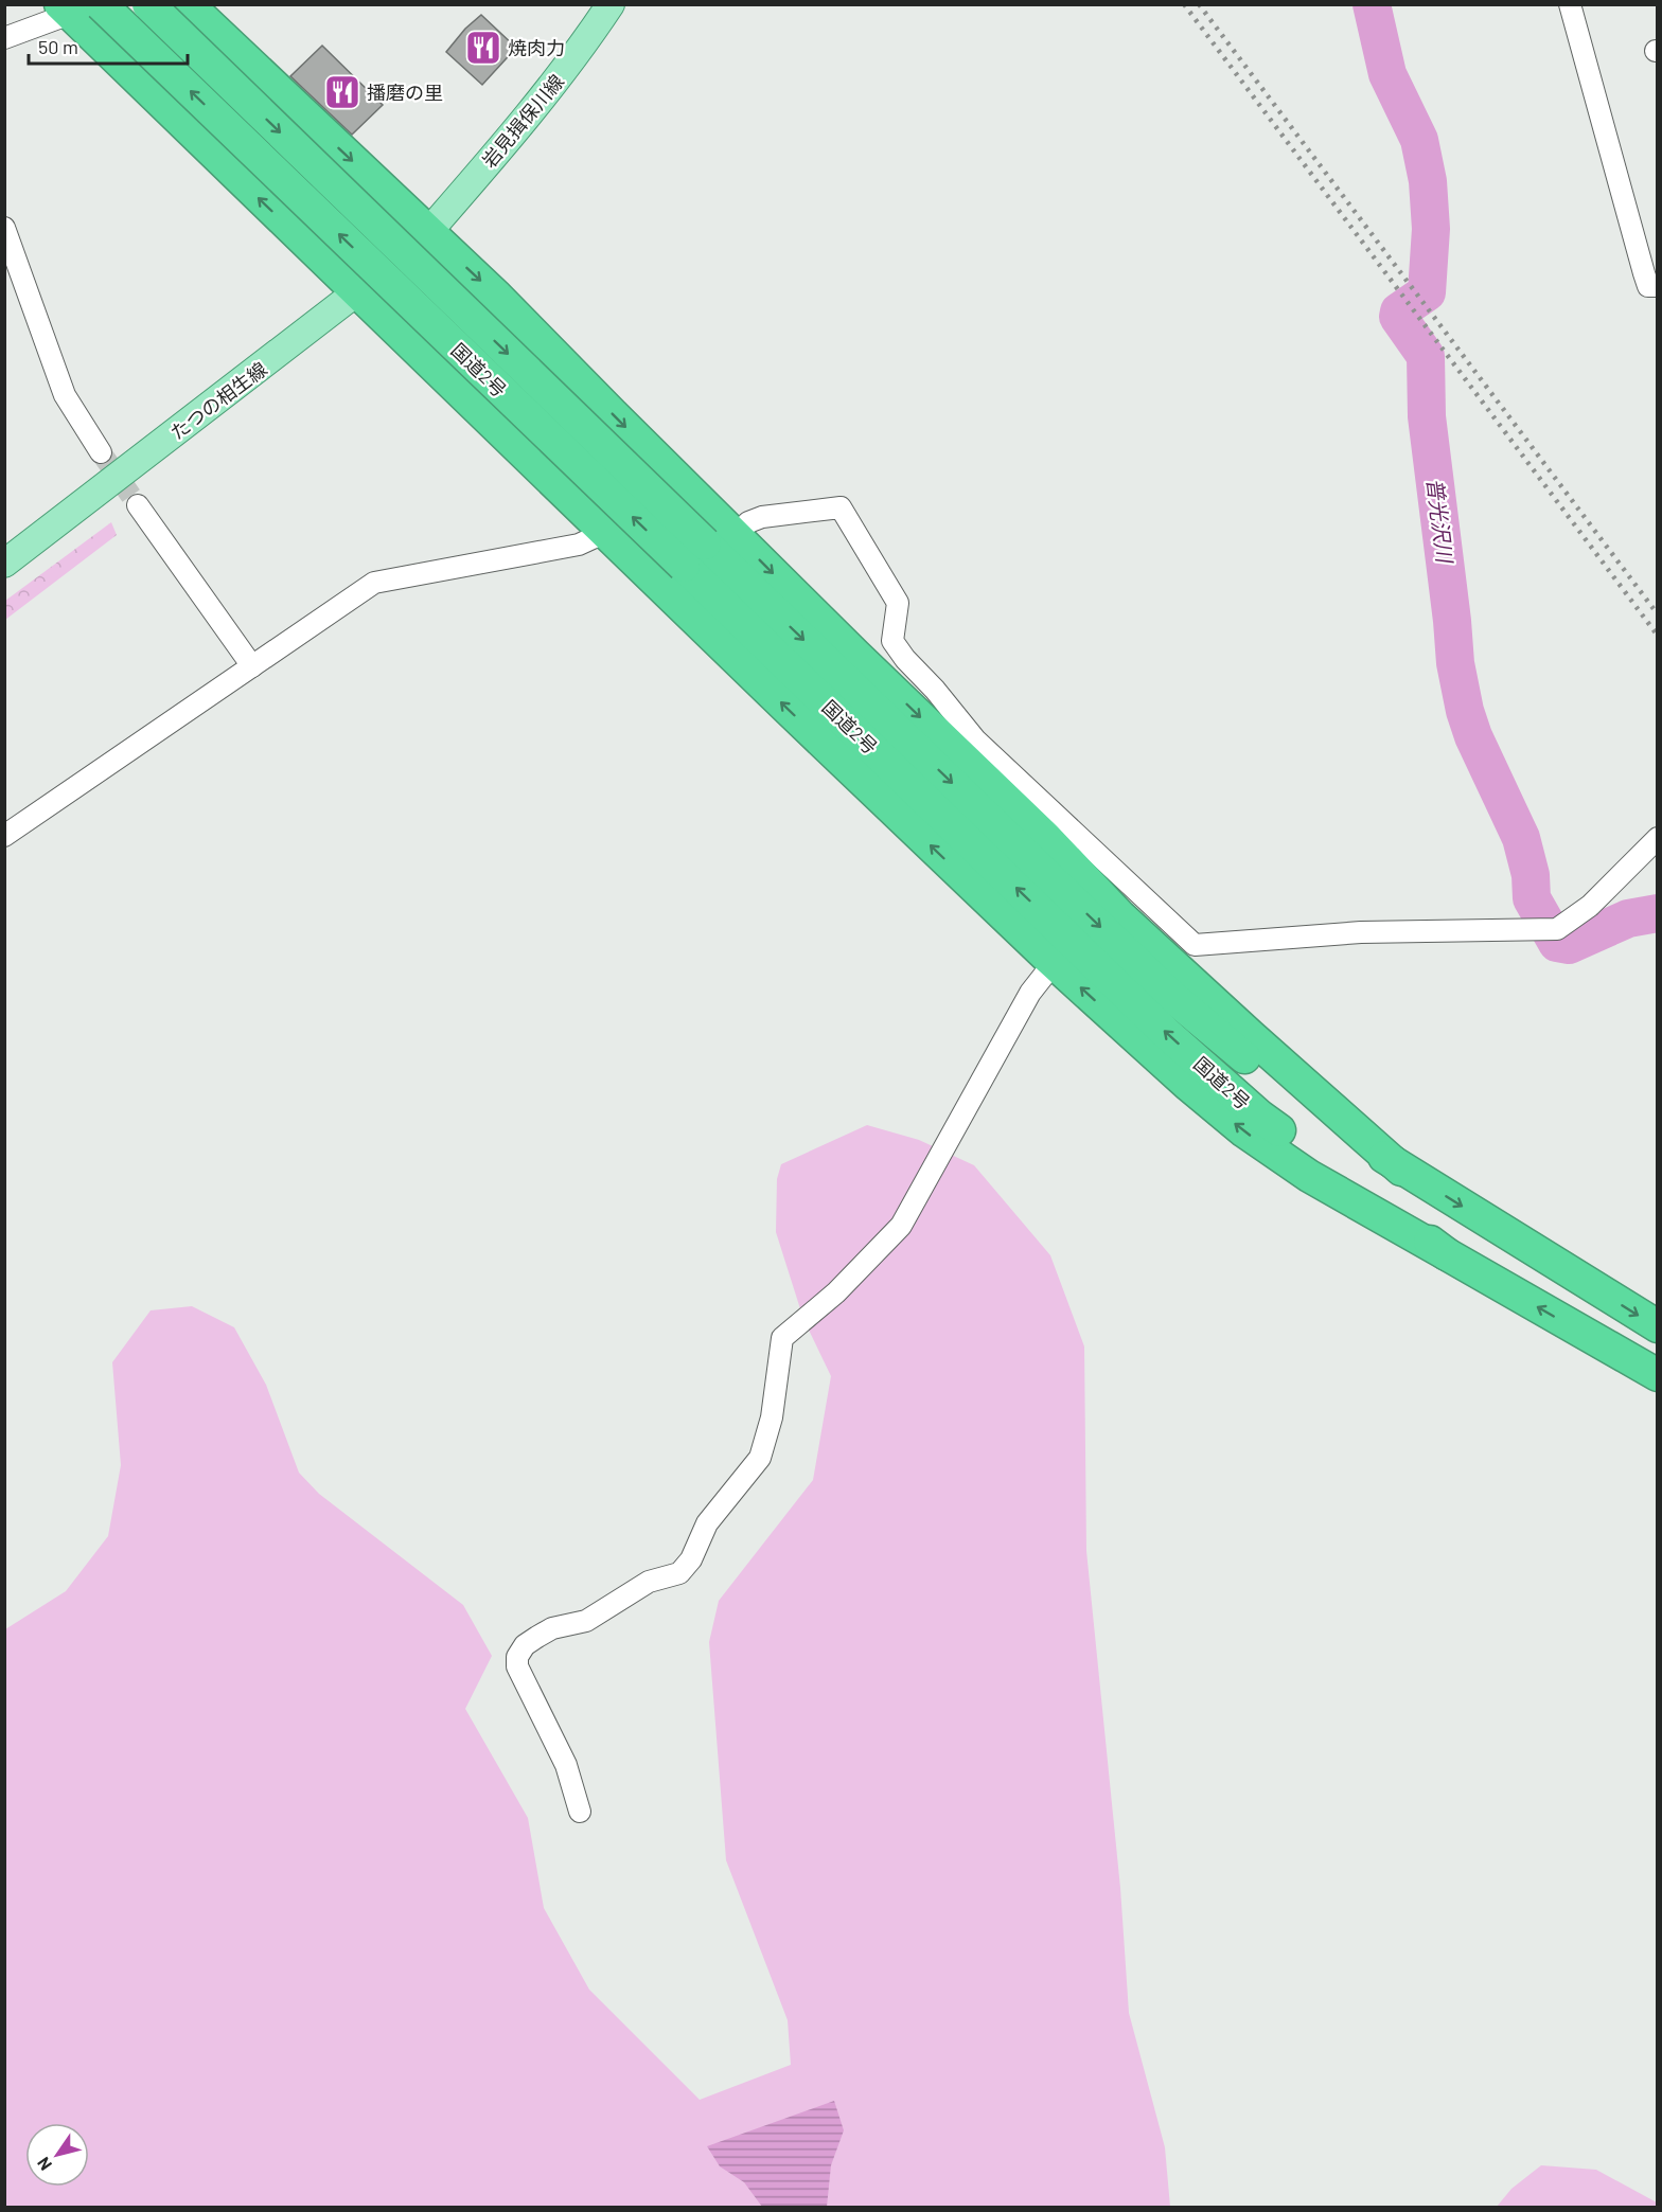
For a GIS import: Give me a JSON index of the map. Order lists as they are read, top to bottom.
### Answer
{
  "streets": {
    "highway": ["国道2号"],
    "main road": ["岩見揖保川線", "たつの相生線"]
  },
  "crossings": [
    ["岩見揖保川線", "たつの相生線"]
  ],
  "water": ["普光沢川"],
  "places": {
    "restaurant": ["焼肉力", "播磨の里"]
  },
  "scale_bar": "50 m",
  "north": "bottom left"
}
